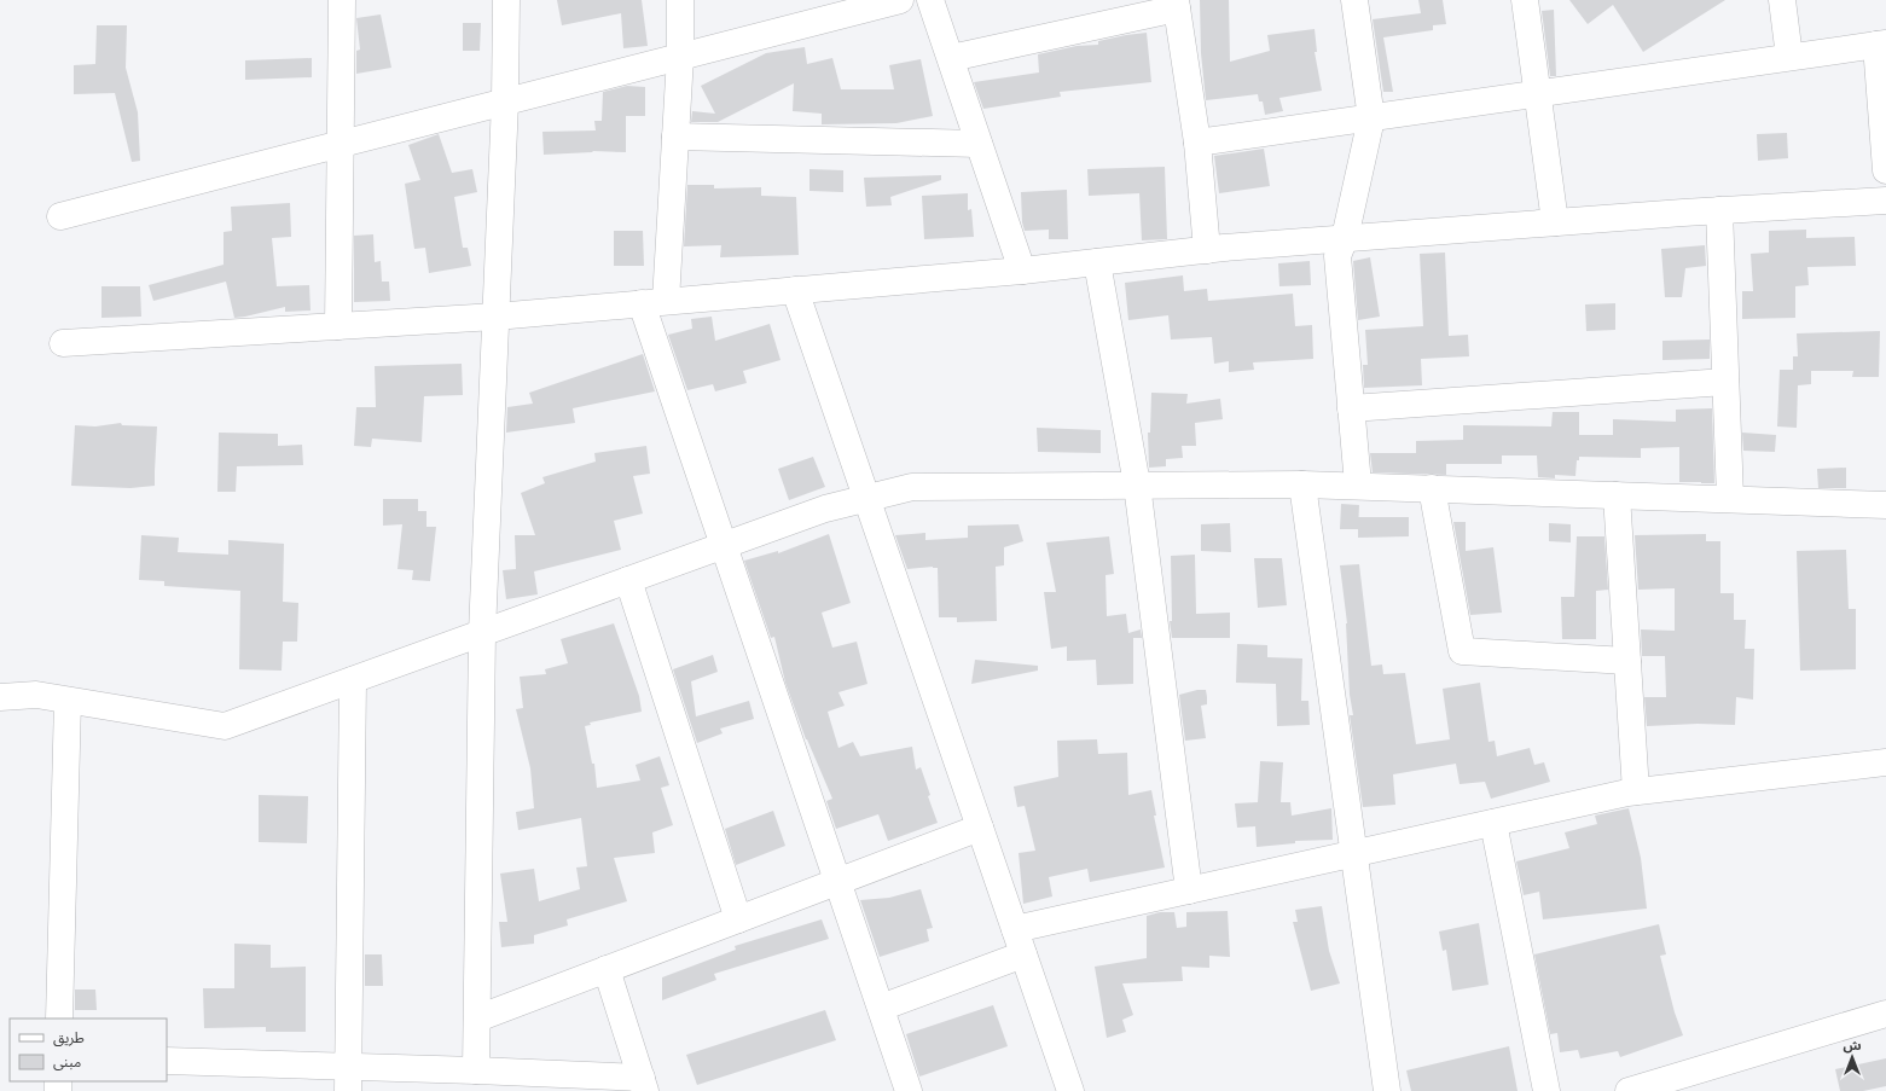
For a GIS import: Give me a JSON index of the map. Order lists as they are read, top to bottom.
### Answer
{
  "legend": ["طريق", "مبنى"],
  "north": "top"
}
